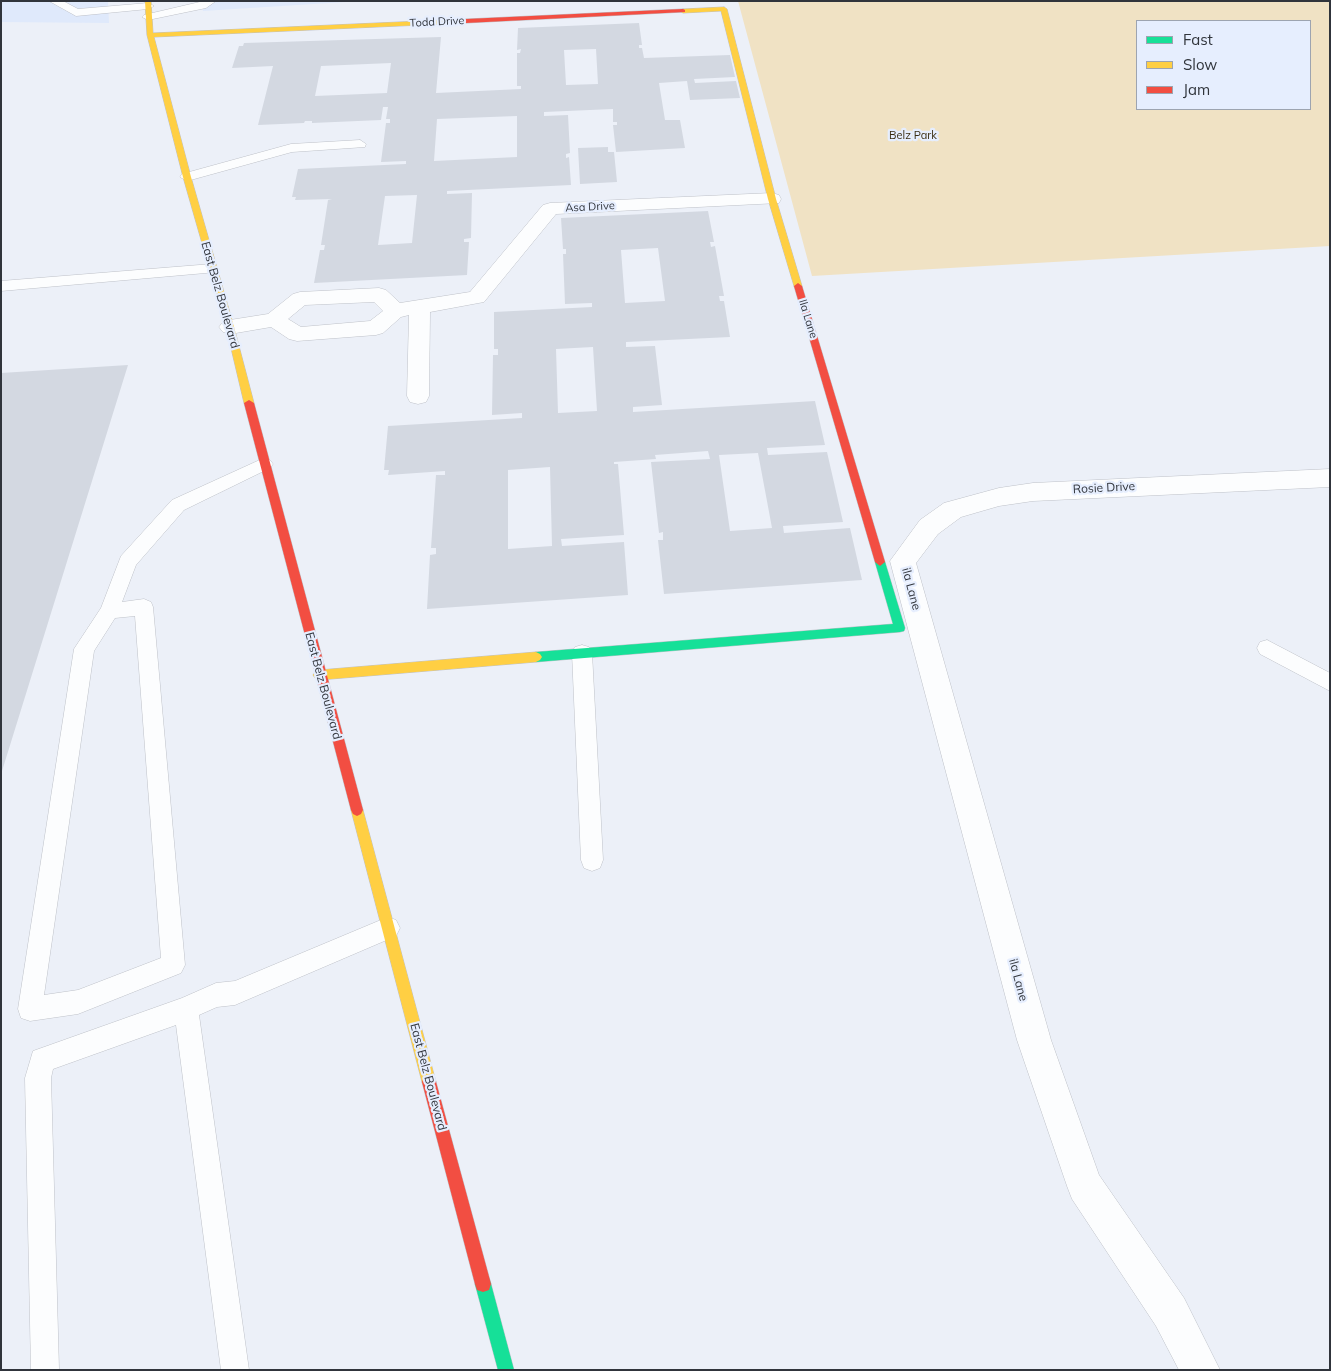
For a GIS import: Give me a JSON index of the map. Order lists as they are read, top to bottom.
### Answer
{
  "streets": {
    "street": [
      "Todd Drive",
      "Asa Drive",
      "East Belz Boulevard",
      "Ila Lane",
      "Rosie Drive",
      "ila Lane"
    ]
  },
  "crossings": [
    ["Todd Drive", "East Belz Boulevard"],
    ["Todd Drive", "Ila Lane"],
    ["Asa Drive", "Ila Lane"],
    ["Rosie Drive", "ila Lane"]
  ],
  "parks": ["Belz Park"],
  "legend": ["Fast", "Slow", "Jam"]
}
